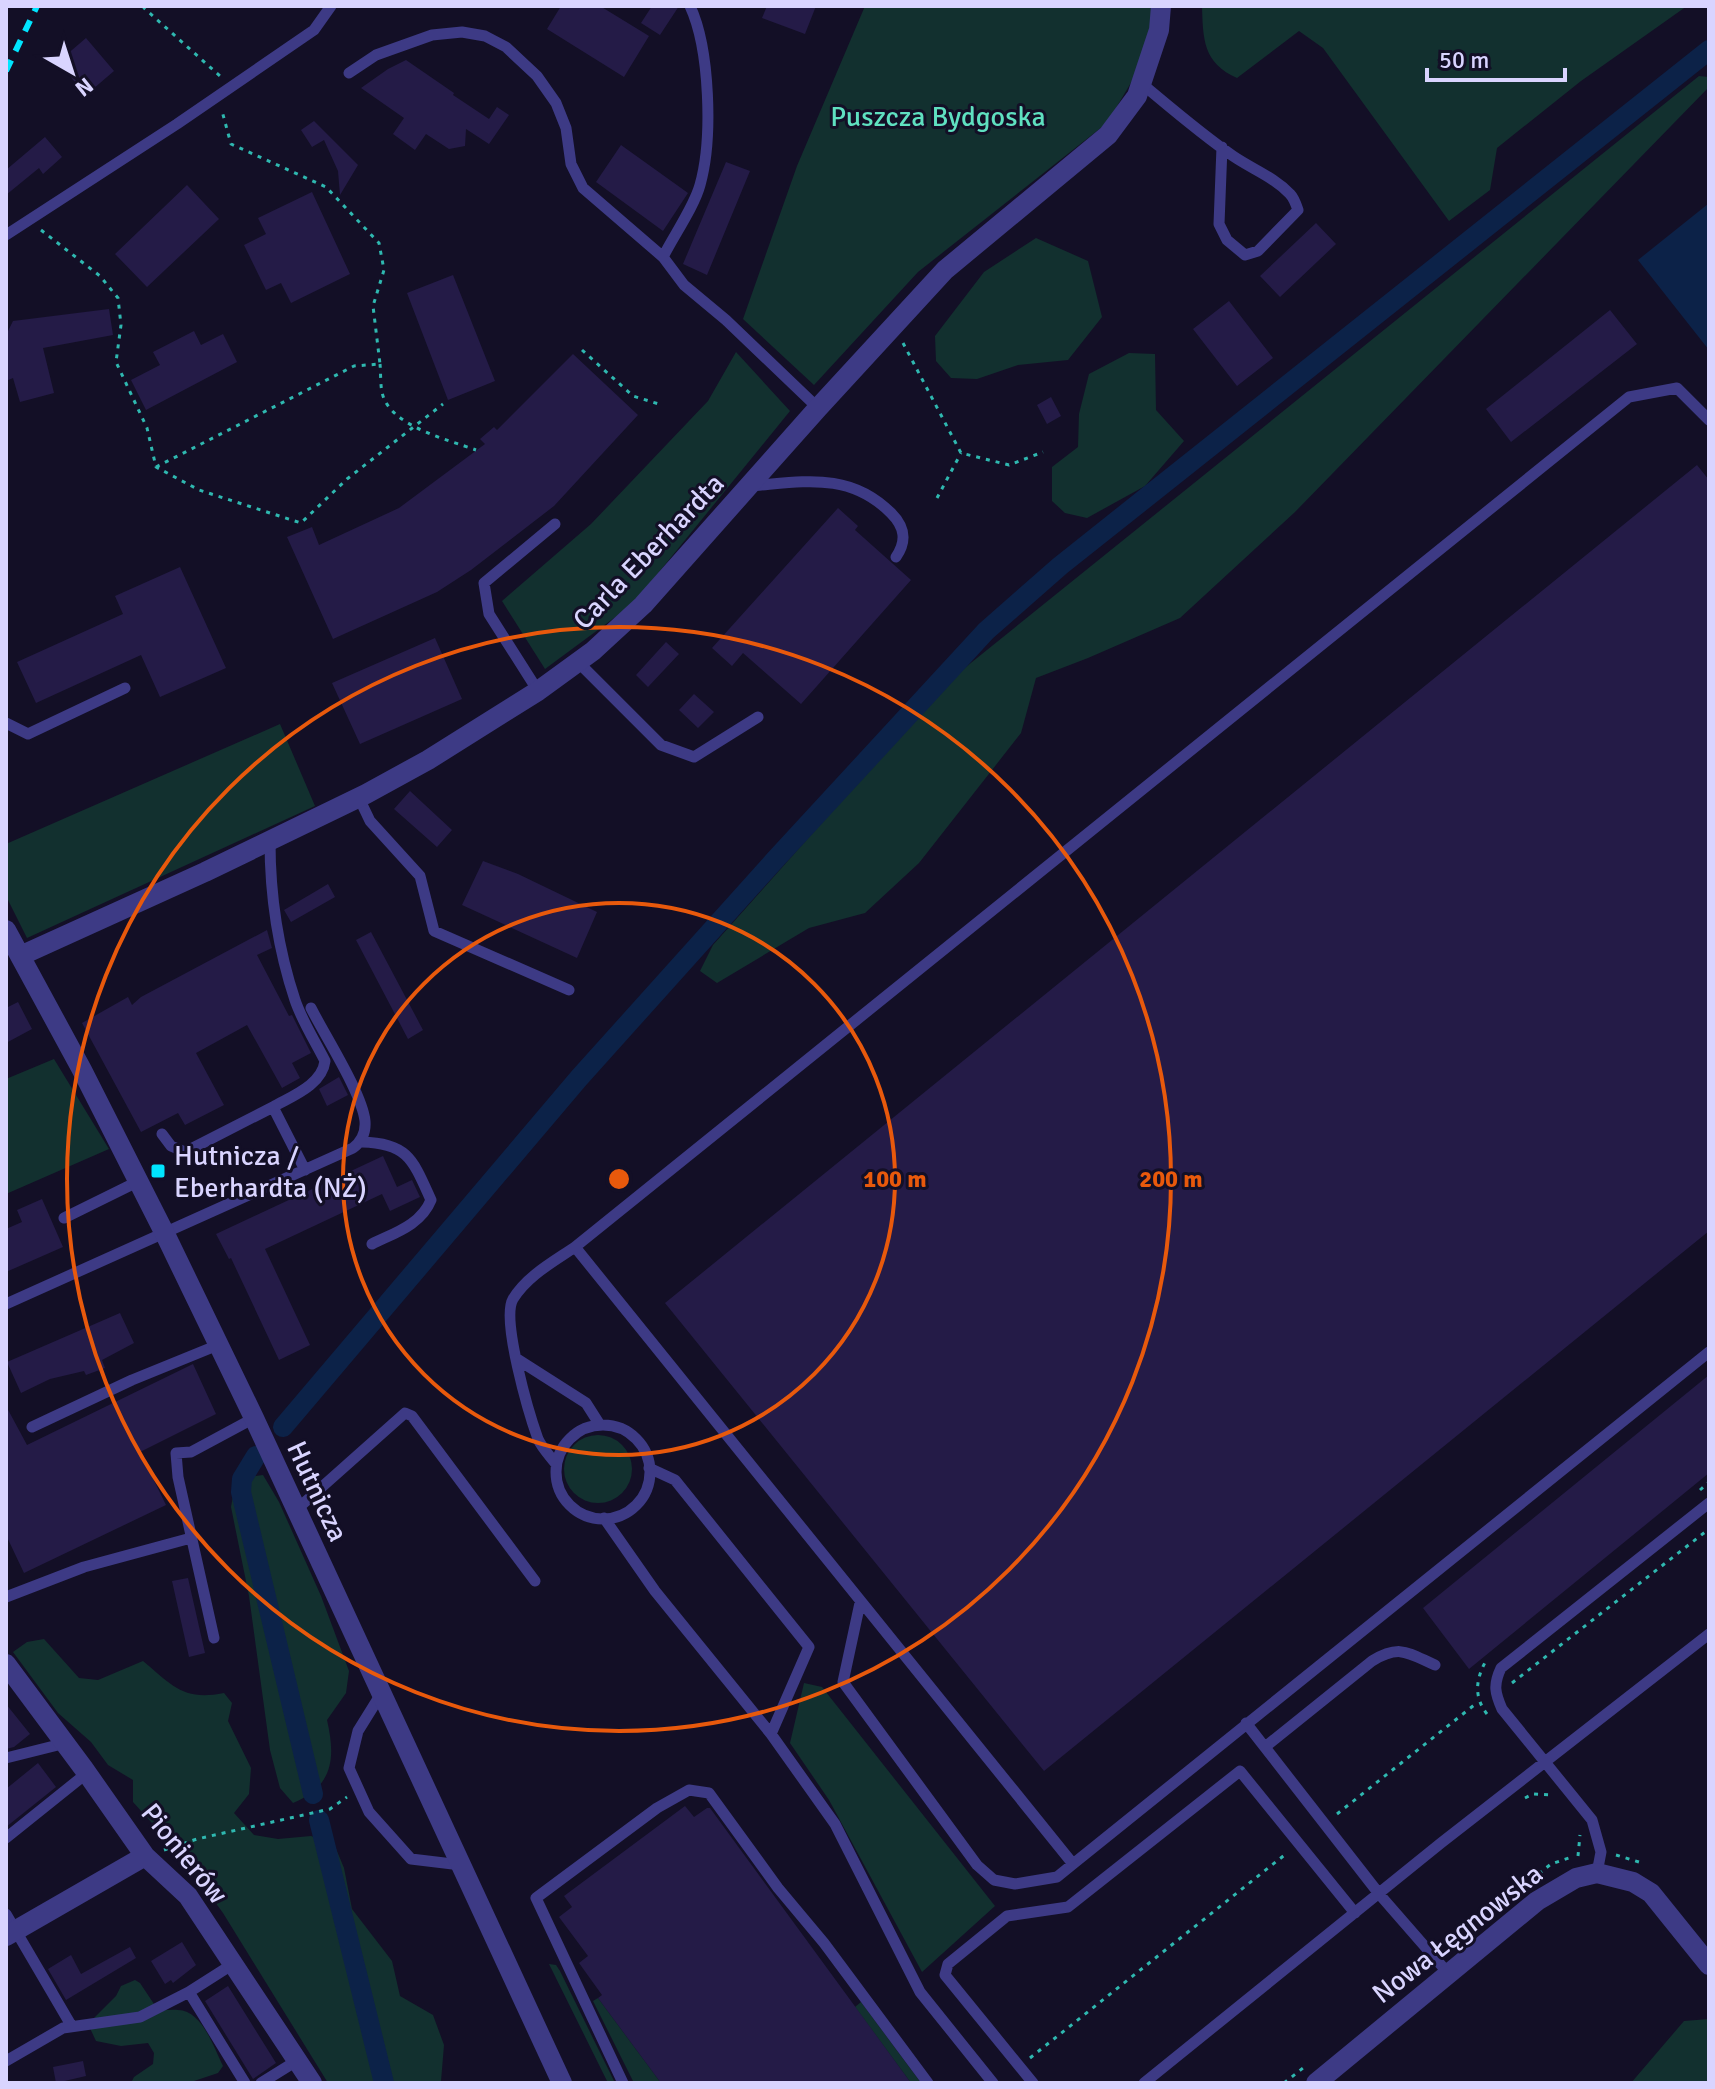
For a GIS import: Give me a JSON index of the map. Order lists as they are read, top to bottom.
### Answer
{
  "streets": {
    "street": [
      "Carla Eberhardta",
      "Hutnicza",
      "Pionierów",
      "Nowa Łęgnowska"
    ]
  },
  "crossings": [
    ["Carla Eberhardta", "Hutnicza"]
  ],
  "parks": ["Puszcza Bydgoska"],
  "places": {
    "transit": ["Hutnicza / Eberhardta (NŻ)"]
  },
  "scale_bar": "50 m",
  "north": "bottom right",
  "rings": ["100 m", "200 m"]
}
